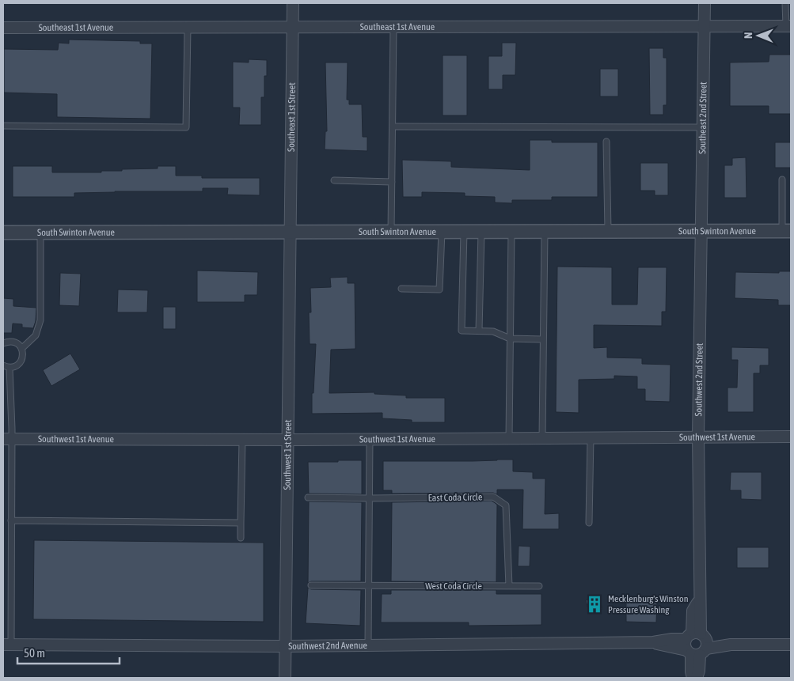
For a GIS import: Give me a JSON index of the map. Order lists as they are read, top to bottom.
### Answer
{
  "streets": {
    "street": [
      "Southeast 1st Avenue",
      "Southeast 1st Street",
      "Southeast 2nd Street",
      "South Swinton Avenue",
      "Southwest 2nd Street",
      "Southwest 1st Avenue",
      "Southwest 1st Street",
      "Southwest 2nd Avenue"
    ],
    "lane": ["East Coda Circle", "West Coda Circle"]
  },
  "crossings": [
    ["Southeast 1st Avenue", "Southeast 1st Street"],
    ["Southeast 1st Avenue", "Southeast 2nd Street"],
    ["Southeast 1st Street", "South Swinton Avenue"],
    ["Southeast 1st Street", "Southwest 1st Street"],
    ["Southeast 2nd Street", "South Swinton Avenue"],
    ["Southeast 2nd Street", "Southwest 2nd Street"],
    ["South Swinton Avenue", "Southwest 2nd Street"],
    ["South Swinton Avenue", "Southwest 1st Street"],
    ["Southwest 2nd Street", "Southwest 1st Avenue"],
    ["Southwest 2nd Street", "Southwest 2nd Avenue"],
    ["Southwest 1st Avenue", "Southwest 1st Street"],
    ["Southwest 1st Street", "Southwest 2nd Avenue"],
    ["East Coda Circle", "West Coda Circle"]
  ],
  "places": {
    "building": ["Mecklenburg's Winston Pressure Washing"]
  },
  "scale_bar": "50 m",
  "north": "left"
}
